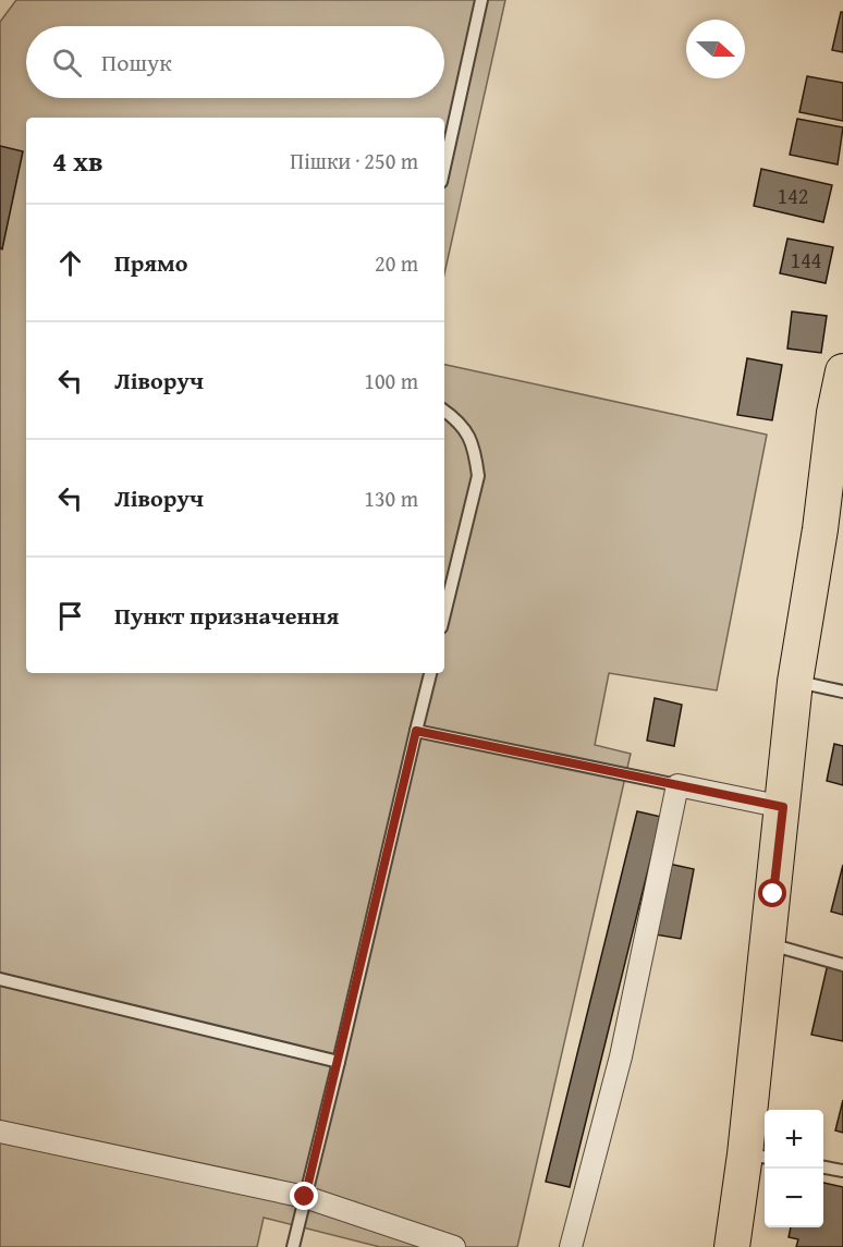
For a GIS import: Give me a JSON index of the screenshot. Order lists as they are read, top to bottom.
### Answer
{
  "house_numbers": ["142", "144"],
  "north": "right",
  "page": {
    "search": "Пошук",
    "heading": ["4 хв", "Пішки · 250 m"],
    "list": [
      ["Прямо", "20 m"],
      ["Ліворуч", "100 m"],
      ["Ліворуч", "130 m"],
      "Пункт призначення"
    ],
    "map_buttons": ["+", "−"]
  }
}
